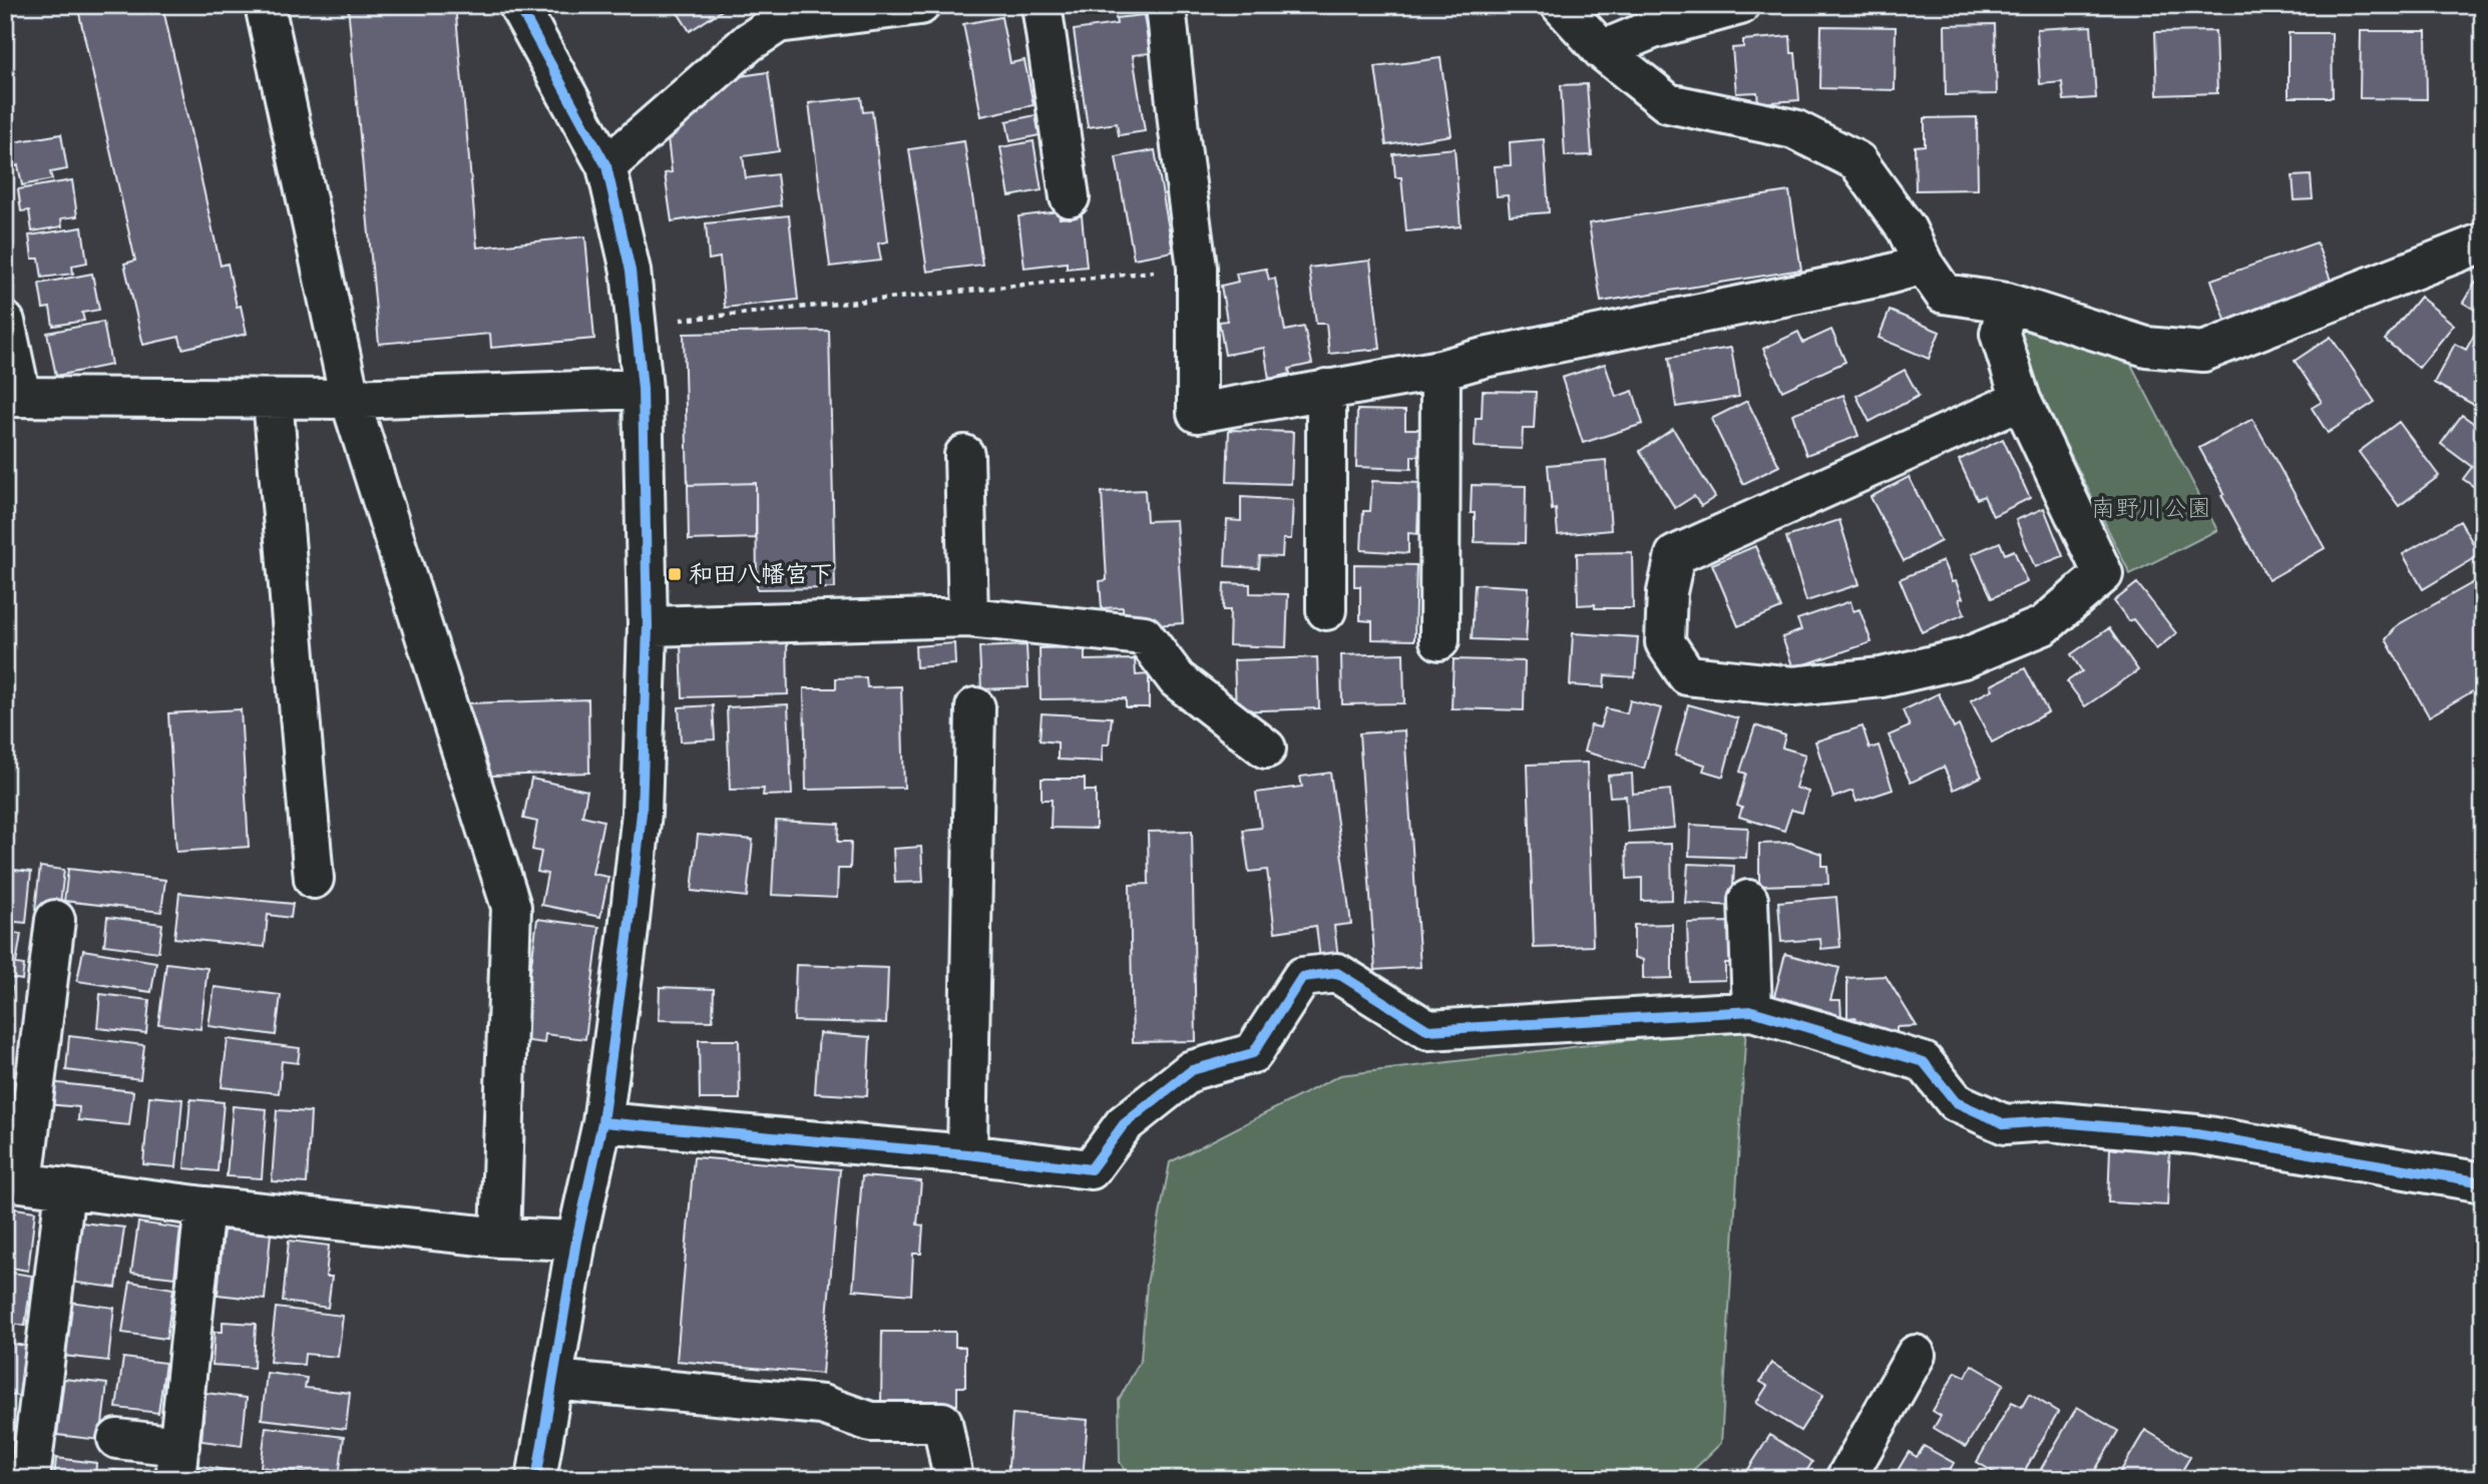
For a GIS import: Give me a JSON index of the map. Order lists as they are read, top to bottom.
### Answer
{
  "parks": ["南野川公園"],
  "places": {
    "transit": ["和田八幡宮下"]
  }
}
